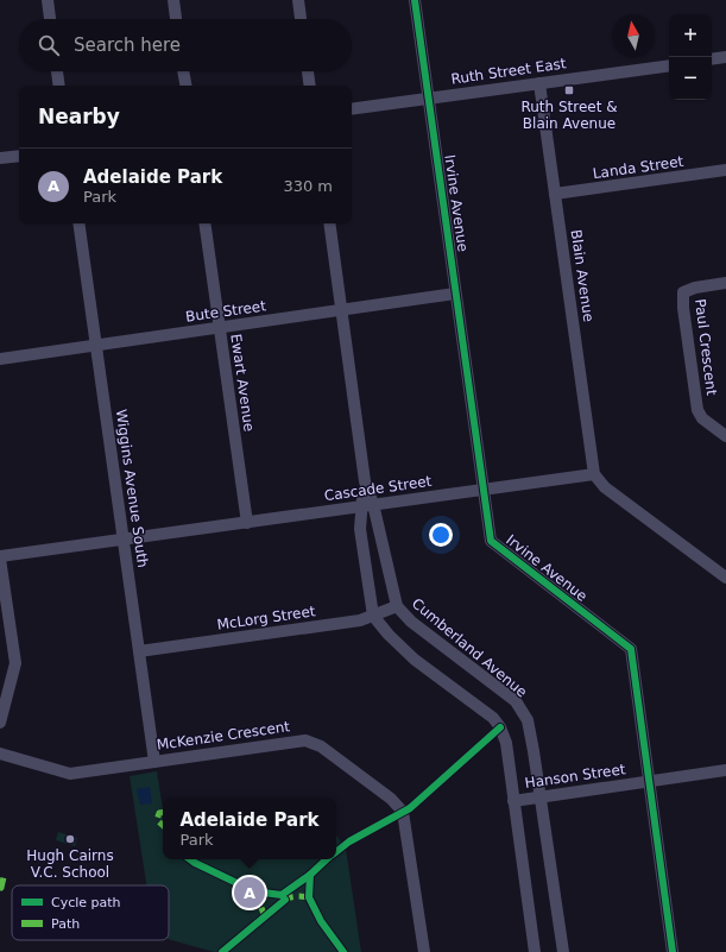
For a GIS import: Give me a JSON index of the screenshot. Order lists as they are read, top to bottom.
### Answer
{
  "streets": {
    "street": [
      "Ruth Street East",
      "Landa Street",
      "Irvine Avenue",
      "Blain Avenue",
      "Bute Street",
      "Paul Crescent",
      "Ewart Avenue",
      "Wiggins Avenue South",
      "Cascade Street",
      "McLorg Street",
      "Cumberland Avenue",
      "McKenzie Crescent",
      "Hanson Street"
    ]
  },
  "crossings": [
    ["Ruth Street East", "Irvine Avenue"],
    ["Ruth Street East", "Blain Avenue"],
    ["Landa Street", "Blain Avenue"],
    ["Irvine Avenue", "Bute Street"],
    ["Irvine Avenue", "Cascade Street"],
    ["Irvine Avenue", "Hanson Street"],
    ["Blain Avenue", "Cascade Street"],
    ["Bute Street", "Ewart Avenue"],
    ["Bute Street", "Wiggins Avenue South"],
    ["Bute Street", "Cumberland Avenue"],
    ["Ewart Avenue", "Cascade Street"],
    ["Wiggins Avenue South", "Cascade Street"],
    ["Wiggins Avenue South", "McLorg Street"],
    ["Wiggins Avenue South", "McKenzie Crescent"],
    ["Cascade Street", "Cumberland Avenue"],
    ["McLorg Street", "Cumberland Avenue"],
    ["Cumberland Avenue", "Hanson Street"]
  ],
  "places": {
    "transit": ["Ruth Street & Blain Avenue"],
    "other": ["Hugh Cairns V.C. School"]
  },
  "legend": ["Cycle path", "Path"],
  "north": "top",
  "page": {
    "map_buttons": ["+", "−"],
    "search": "Search here",
    "heading": "Nearby",
    "list": [
      {
        "mark": "A",
        "name": "Adelaide Park",
        "note": "Park",
        "value": "330 m"
      }
    ],
    "popup": ["Adelaide Park", "Park"],
    "pins": "A"
  }
}
